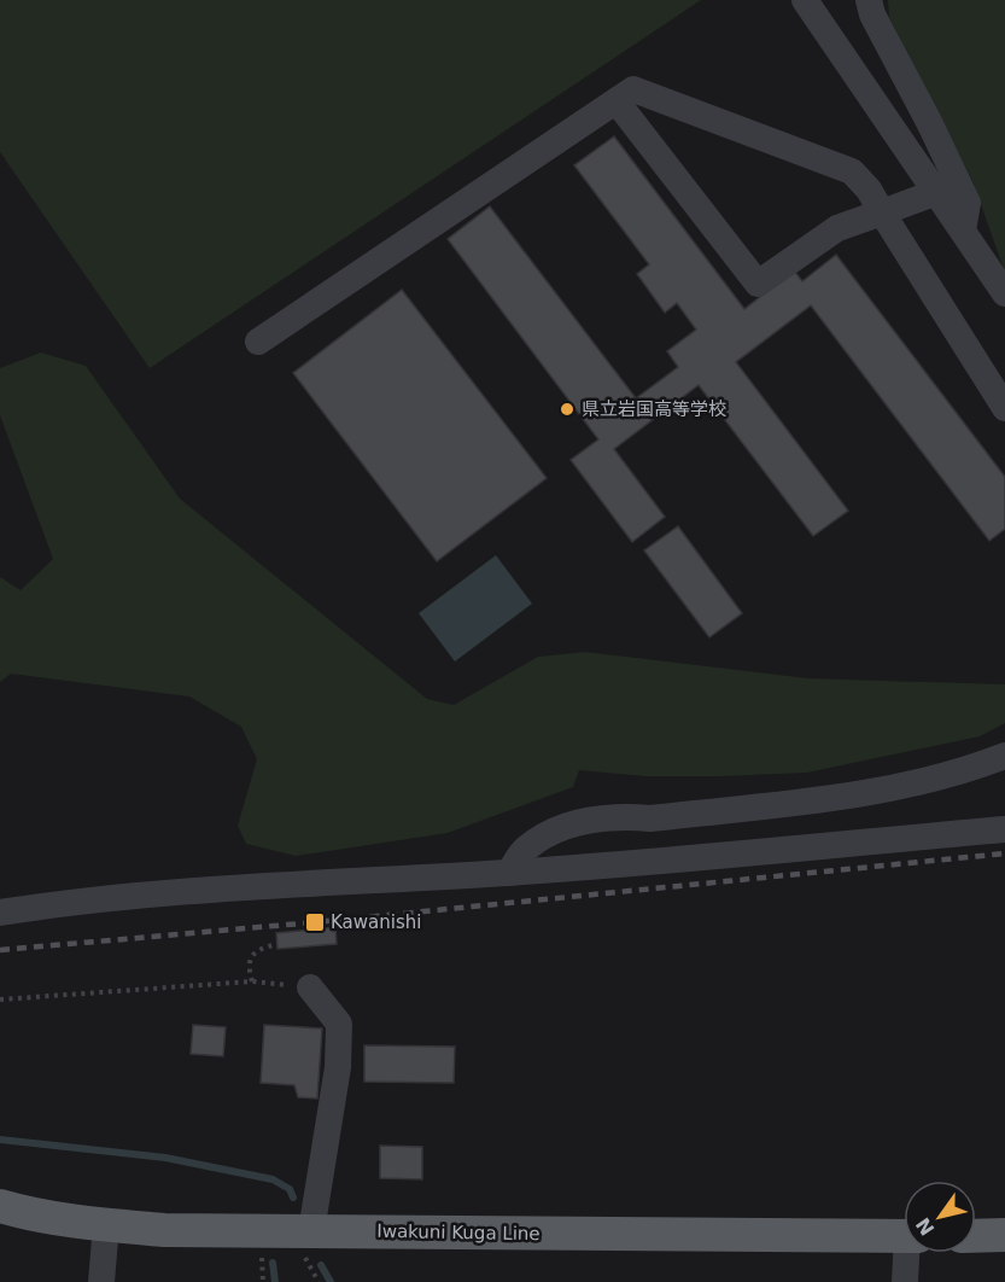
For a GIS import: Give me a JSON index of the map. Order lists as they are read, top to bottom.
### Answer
{
  "streets": {
    "main road": ["Iwakuni Kuga Line"]
  },
  "places": {
    "other": ["県立岩国高等学校"],
    "transit": ["Kawanishi"]
  },
  "north": "bottom left"
}
